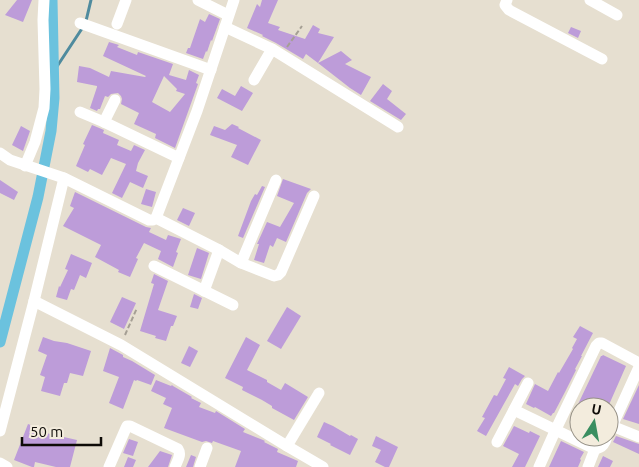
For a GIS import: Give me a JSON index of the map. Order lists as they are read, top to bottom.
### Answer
{
  "scale_bar": "50 m",
  "north": "top"
}
